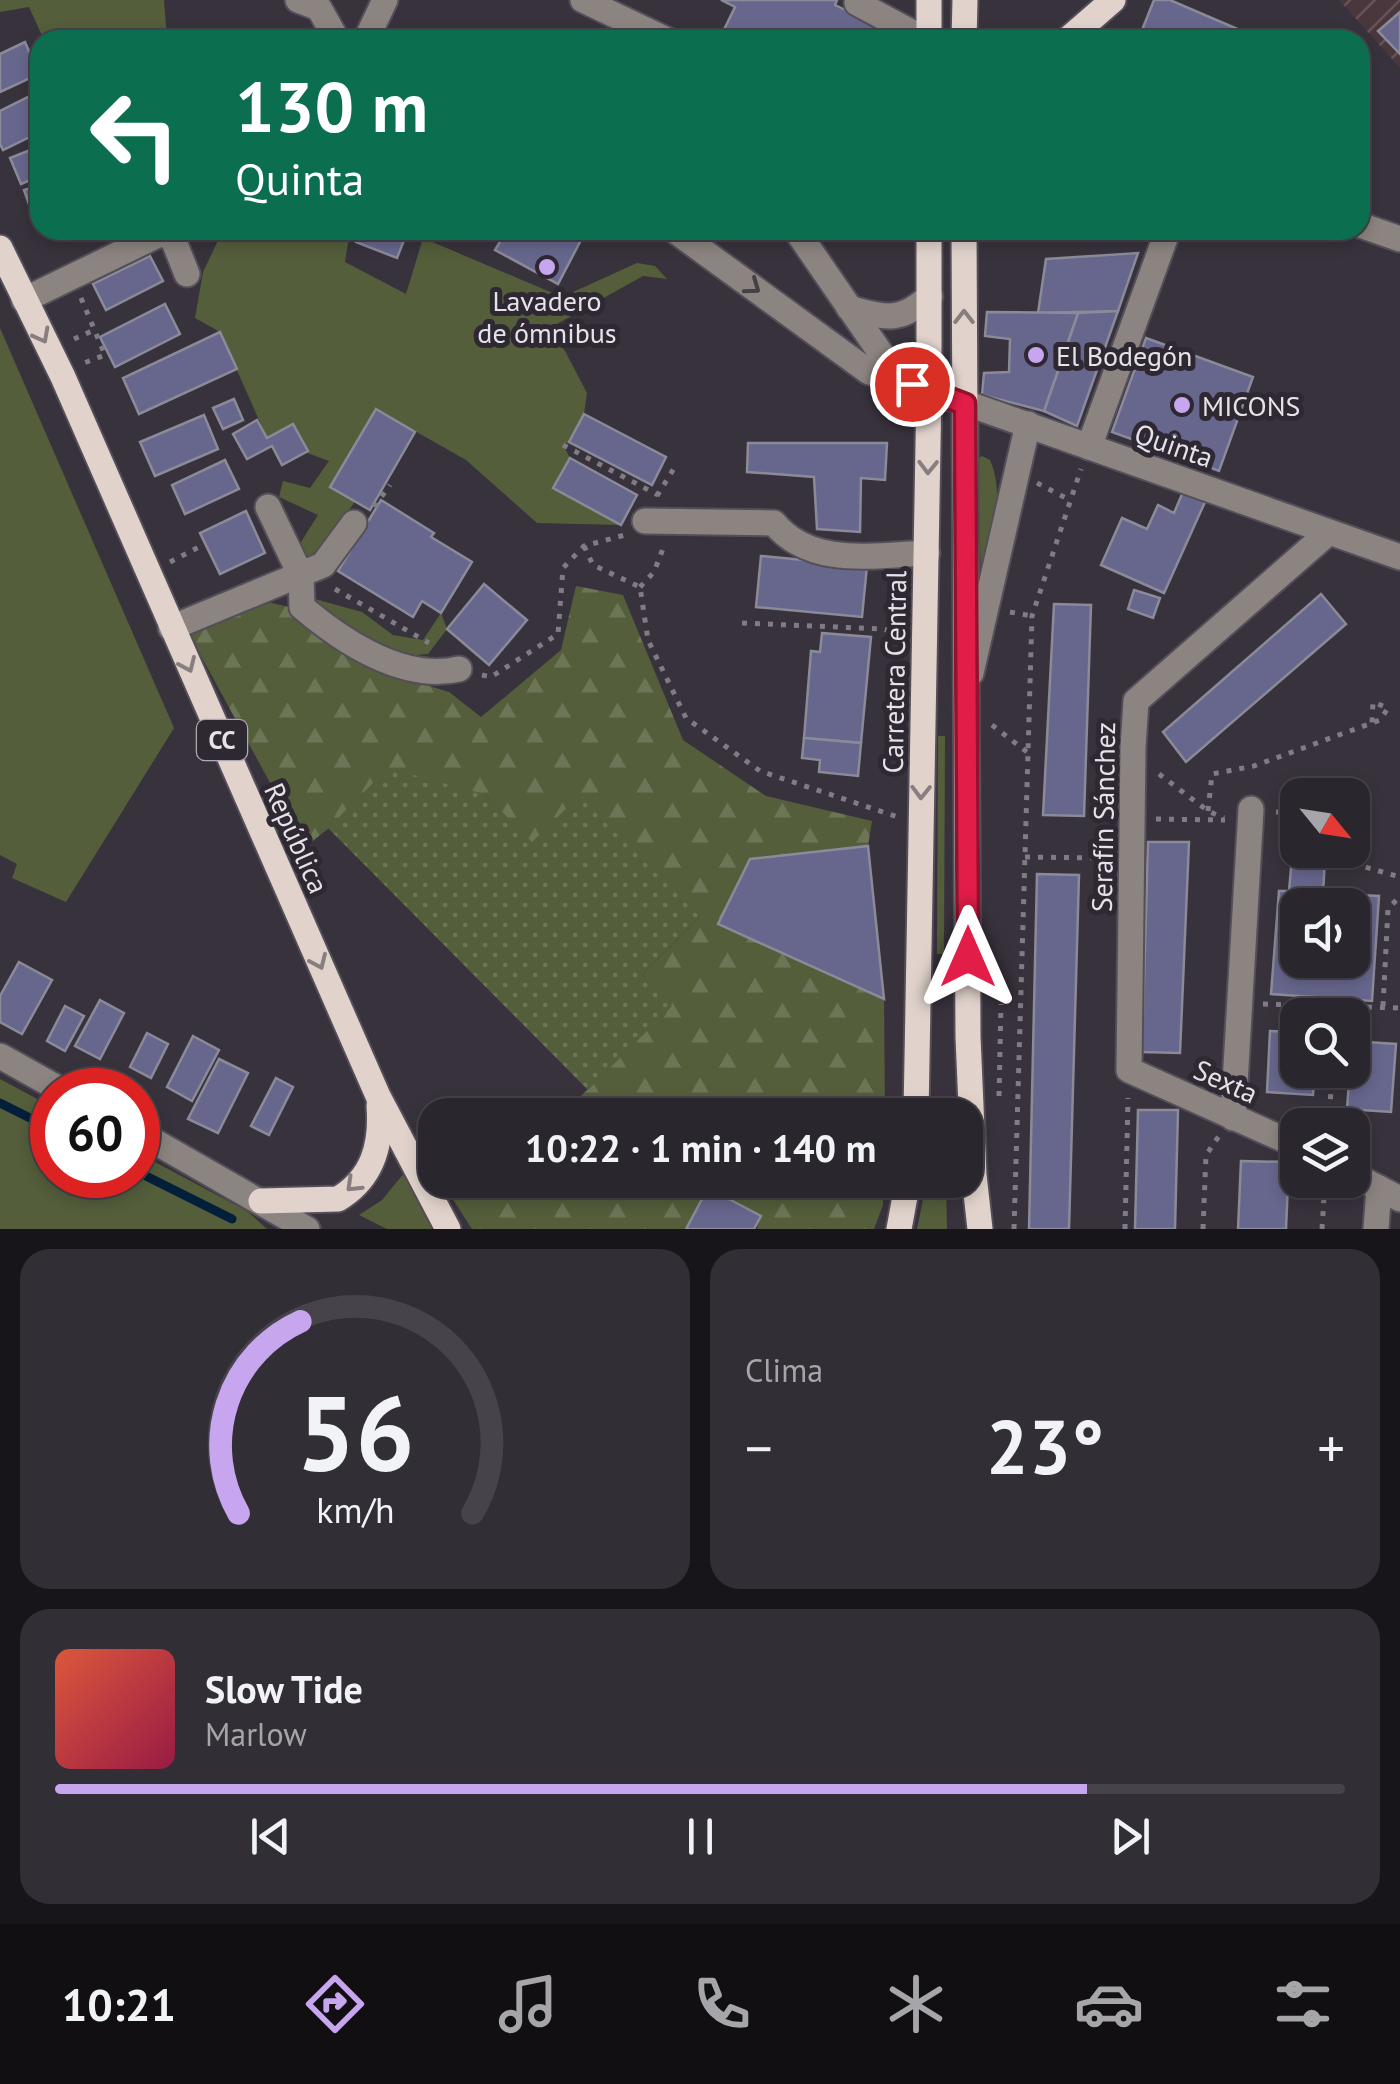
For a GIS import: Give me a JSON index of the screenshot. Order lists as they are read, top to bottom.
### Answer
{
  "streets": {
    "main road": ["Carretera Central", "CC", "República"],
    "street": ["Quinta", "Serafín Sánchez", "Sexta"]
  },
  "crossings": [
    ["Quinta", "Carretera Central"],
    ["Quinta", "Serafín Sánchez"],
    ["Serafín Sánchez", "Sexta"]
  ],
  "one_way": ["República"],
  "places": ["Lavadero de ómnibus", "El Bodegón", "MICONS"],
  "north": "bottom right",
  "page": {
    "turn": ["130 m", "Quinta"],
    "limit": "60",
    "trip": "10:22 · 1 min · 140 m",
    "tile": "Clima",
    "heat": ["−", "23°", "+"],
    "song": ["Slow Tide", "Marlow"],
    "tabs": "10:21",
    "gauge": ["56", "km/h"]
  }
}
